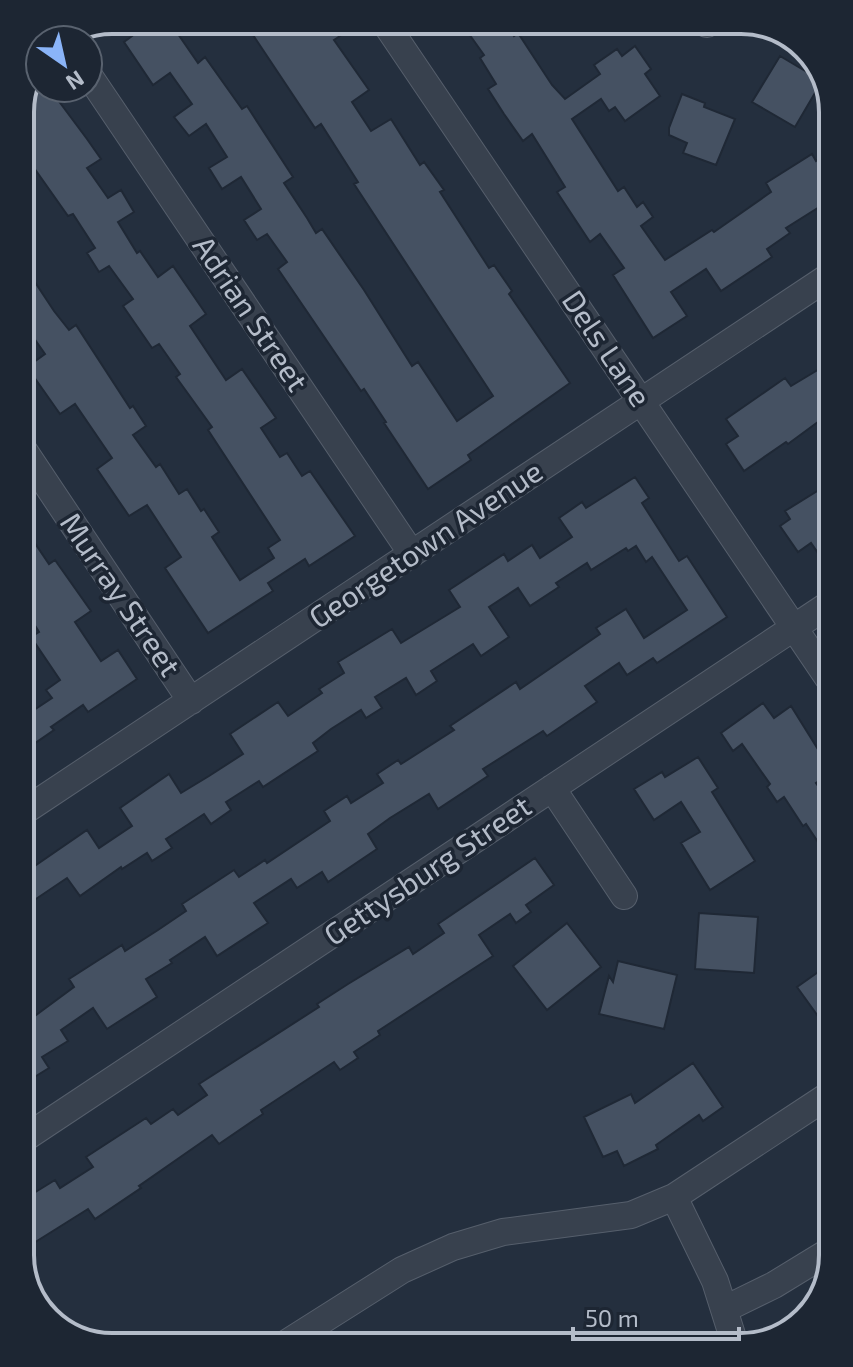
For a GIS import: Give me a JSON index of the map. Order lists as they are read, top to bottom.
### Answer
{
  "streets": {
    "street": [
      "Adrian Street",
      "Dels Lane",
      "Georgetown Avenue",
      "Murray Street",
      "Gettysburg Street"
    ]
  },
  "crossings": [
    ["Adrian Street", "Georgetown Avenue"],
    ["Dels Lane", "Georgetown Avenue"],
    ["Dels Lane", "Gettysburg Street"],
    ["Georgetown Avenue", "Murray Street"]
  ],
  "scale_bar": "50 m",
  "north": "bottom right"
}
